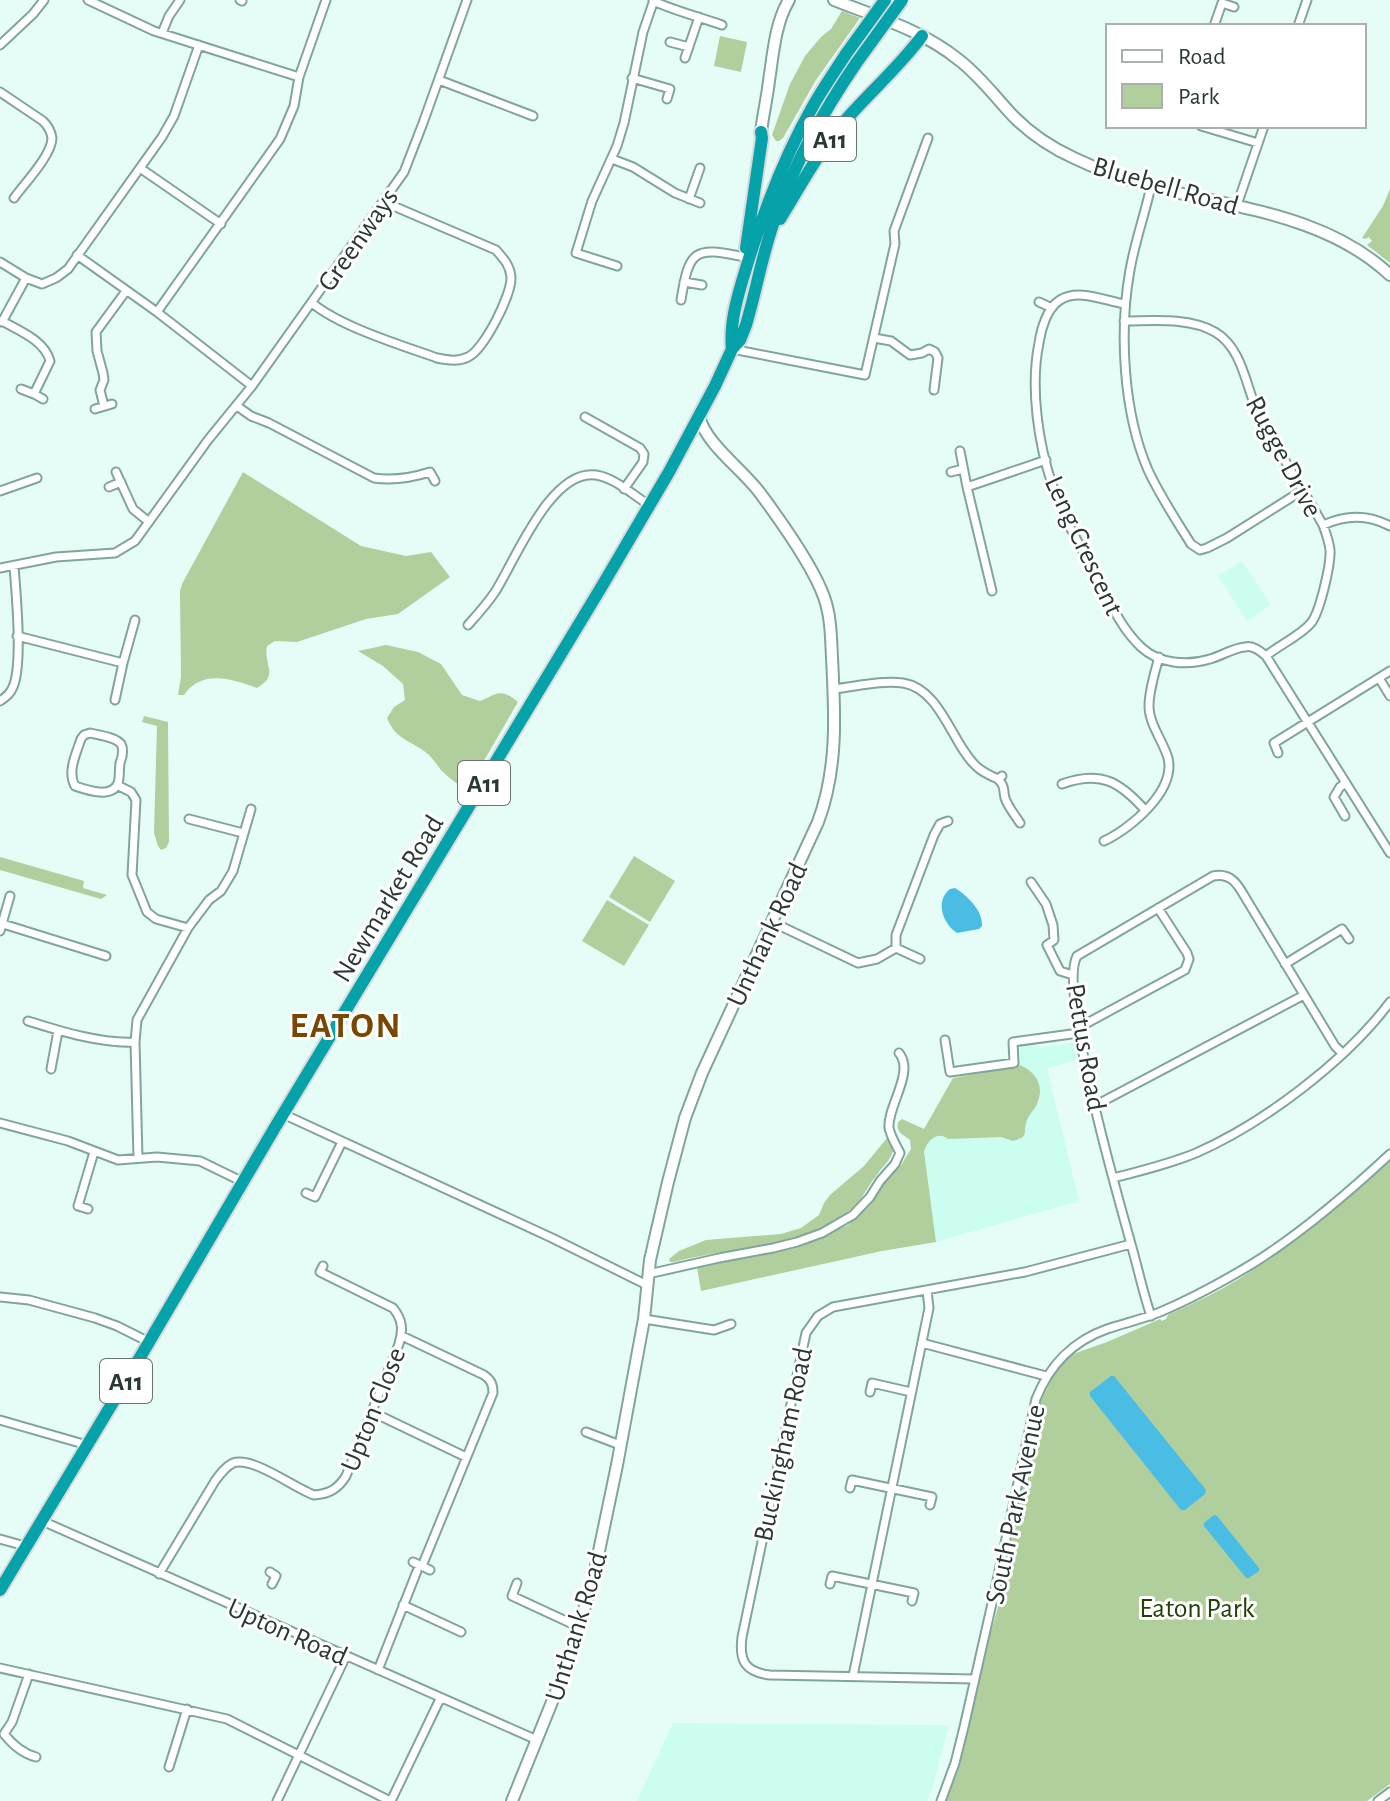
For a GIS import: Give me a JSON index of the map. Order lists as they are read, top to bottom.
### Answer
{
  "streets": {
    "highway": ["A11", "Newmarket Road"],
    "street": [
      "Bluebell Road",
      "Greenways",
      "Rugge Drive",
      "Leng Crescent",
      "Unthank Road",
      "Pettus Road",
      "Upton Close",
      "Buckingham Road",
      "South Park Avenue",
      "Upton Road"
    ]
  },
  "crossings": [
    ["A11", "Bluebell Road"],
    ["A11", "Newmarket Road"],
    ["Newmarket Road", "Unthank Road"],
    ["Newmarket Road", "Upton Road"],
    ["Unthank Road", "Upton Road"],
    ["Pettus Road", "Buckingham Road"],
    ["Pettus Road", "South Park Avenue"],
    ["Upton Close", "Upton Road"],
    ["Buckingham Road", "South Park Avenue"]
  ],
  "districts": ["EATON"],
  "parks": ["Eaton Park"],
  "legend": ["Road", "Park"]
}
